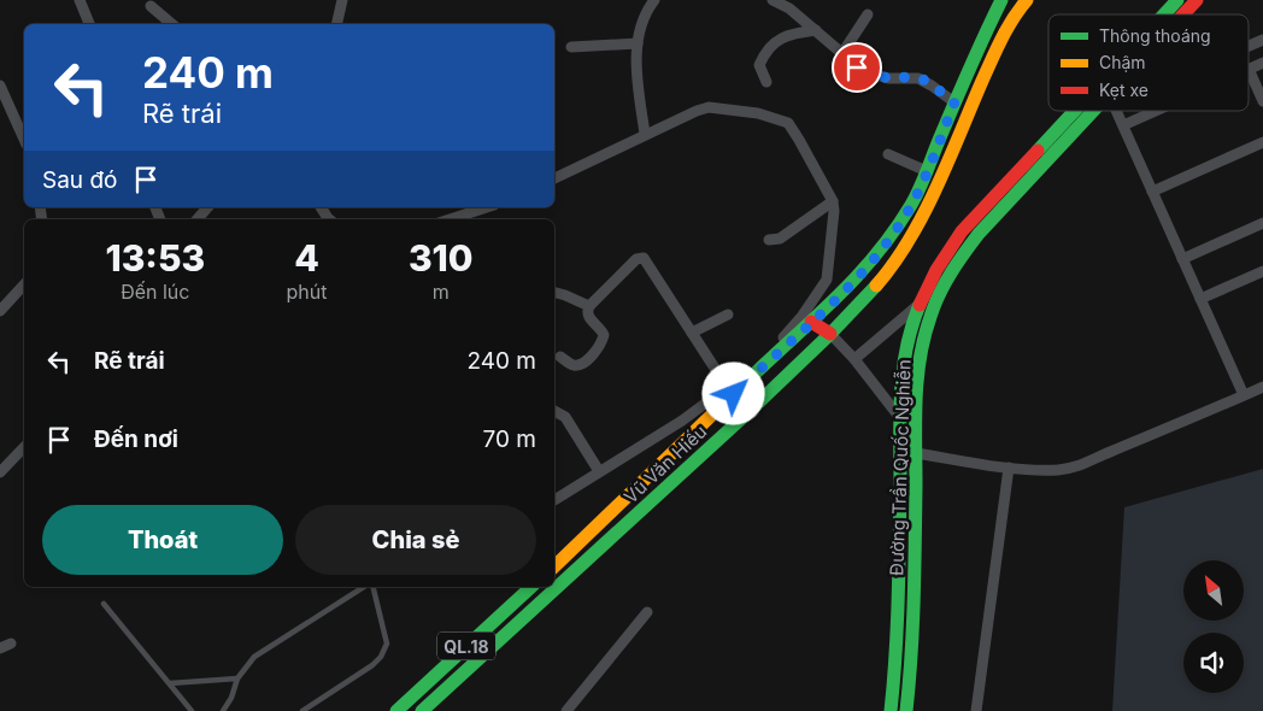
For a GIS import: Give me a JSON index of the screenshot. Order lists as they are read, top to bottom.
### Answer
{
  "streets": {
    "main road": ["Vũ Văn Hiếu", "Đường Trần Quốc Nghiễn", "QL.18"]
  },
  "legend": ["Thông thoáng", "Chậm", "Kẹt xe"],
  "north": "top left",
  "page": {
    "turn": ["240 m", "Rẽ trái"],
    "then": "Sau đó",
    "eta": [
      "13:53",
      "Đến lúc",
      "4",
      "phút",
      "310",
      "m"
    ],
    "list": [
      {
        "name": "Rẽ trái",
        "value": "240 m"
      },
      {
        "name": "Đến nơi",
        "value": "70 m"
      }
    ],
    "buttons": ["Thoát", "Chia sẻ"]
  }
}
